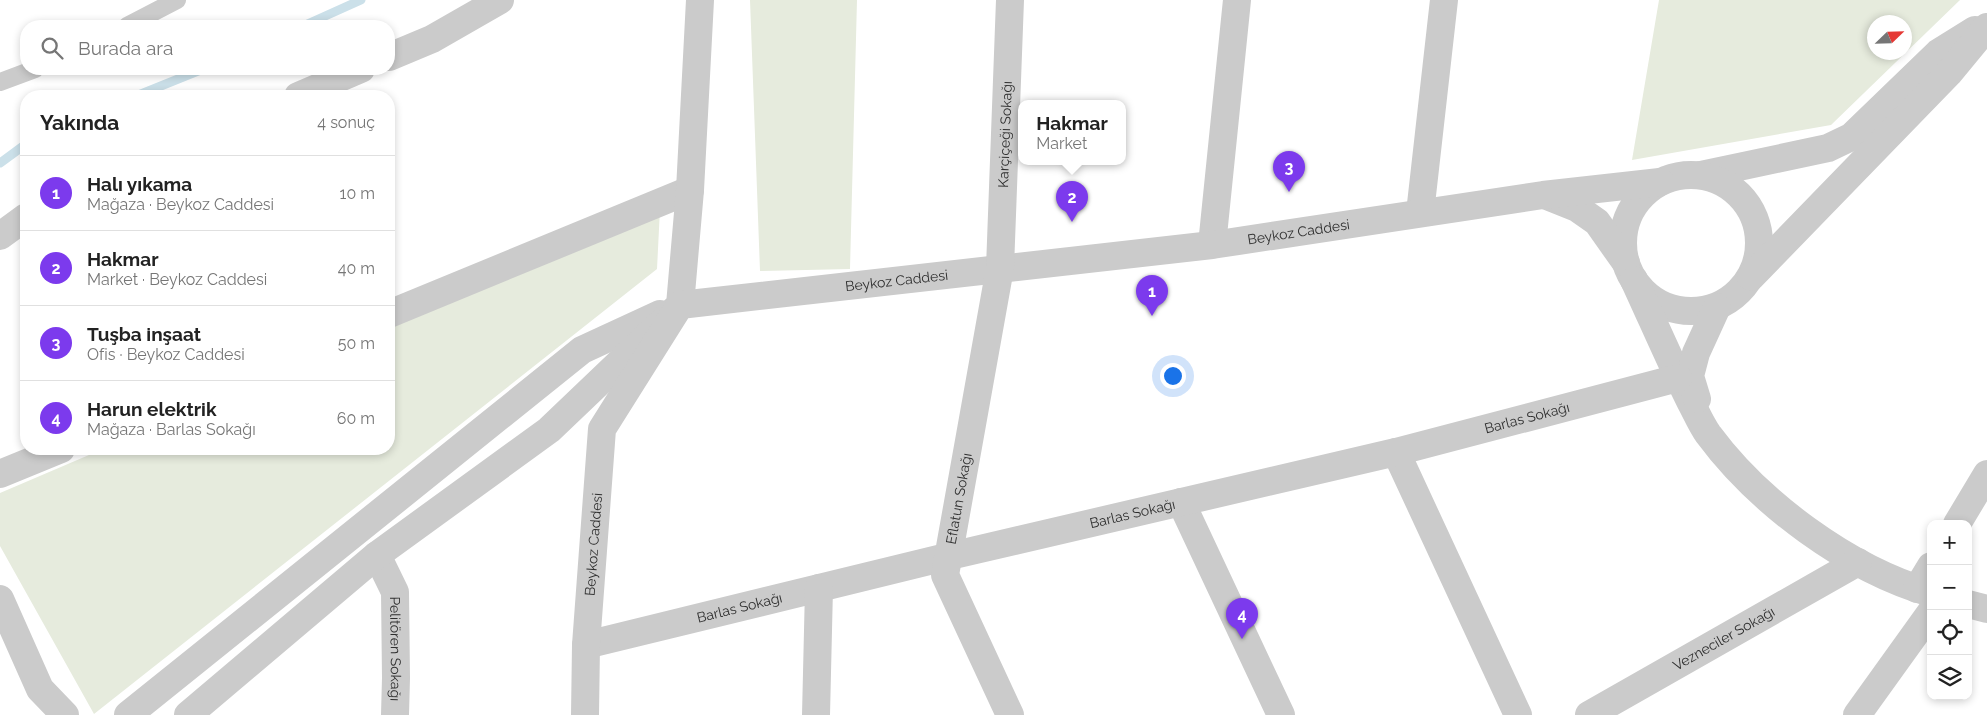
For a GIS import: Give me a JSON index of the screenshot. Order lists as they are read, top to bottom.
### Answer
{
  "streets": {
    "street": [
      "Karçiçeği Sokağı",
      "Beykoz Caddesi",
      "Barlas Sokağı",
      "Eflatun Sokağı",
      "Vezneciler Sokağı",
      "Pelitören Sokağı"
    ]
  },
  "crossings": [
    ["Karçiçeği Sokağı", "Beykoz Caddesi"],
    ["Karçiçeği Sokağı", "Eflatun Sokağı"],
    ["Beykoz Caddesi", "Barlas Sokağı"],
    ["Beykoz Caddesi", "Eflatun Sokağı"],
    ["Barlas Sokağı", "Eflatun Sokağı"]
  ],
  "north": "top right",
  "page": {
    "search": "Burada ara",
    "heading": ["Yakında", "4 sonuç"],
    "popup": ["Hakmar", "Market"],
    "pins": [
      "3",
      "2",
      "1",
      "4"
    ],
    "list": [
      {
        "mark": "1",
        "name": "Halı yıkama",
        "note": "Mağaza · Beykoz Caddesi",
        "value": "10 m"
      },
      {
        "mark": "2",
        "name": "Hakmar",
        "note": "Market · Beykoz Caddesi",
        "value": "40 m"
      },
      {
        "mark": "3",
        "name": "Tuşba inşaat",
        "note": "Ofis · Beykoz Caddesi",
        "value": "50 m"
      },
      {
        "mark": "4",
        "name": "Harun elektrik",
        "note": "Mağaza · Barlas Sokağı",
        "value": "60 m"
      }
    ],
    "map_buttons": ["+", "−"]
  }
}
